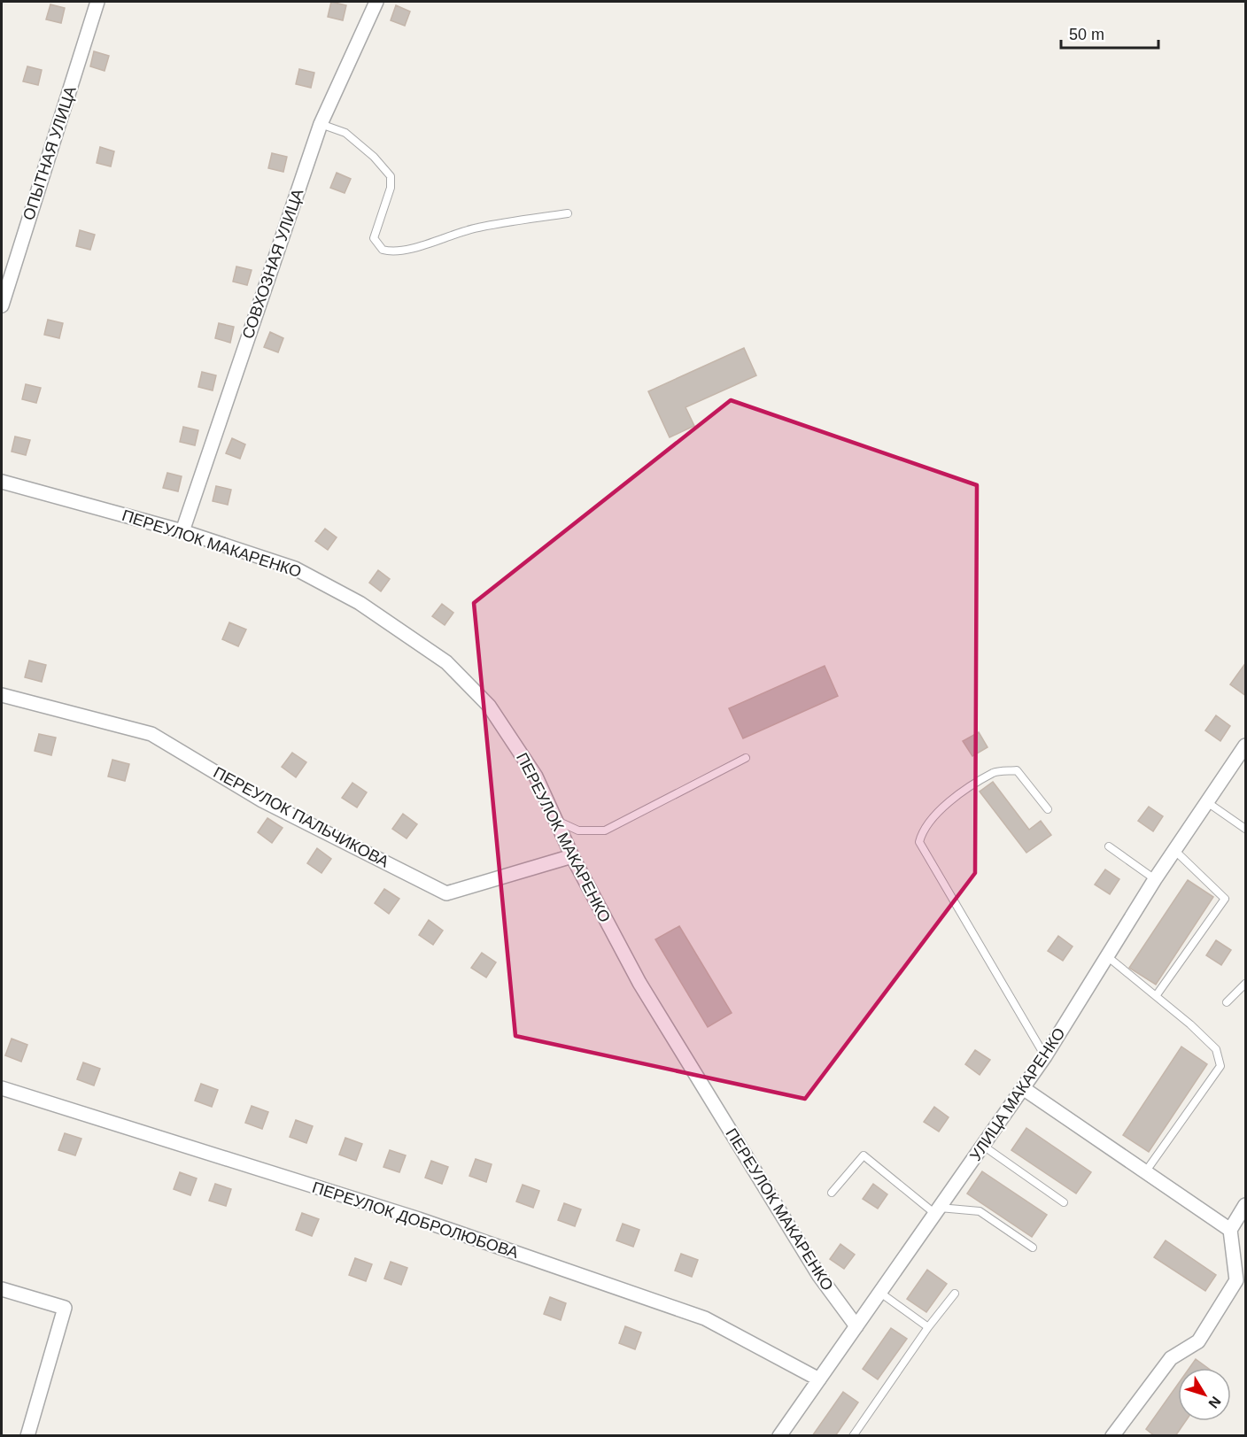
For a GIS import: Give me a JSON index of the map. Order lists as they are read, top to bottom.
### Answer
{
  "streets": {
    "street": [
      "ОПЫТНАЯ УЛИЦА",
      "СОВХОЗНАЯ УЛИЦА",
      "ПЕРЕУЛОК МАКАРЕНКО",
      "ПЕРЕУЛОК ПАЛЬЧИКОВА",
      "УЛИЦА МАКАРЕНКО",
      "ПЕРЕУЛОК ДОБРОЛЮБОВА"
    ]
  },
  "crossings": [
    ["СОВХОЗНАЯ УЛИЦА", "ПЕРЕУЛОК МАКАРЕНКО"],
    ["ПЕРЕУЛОК МАКАРЕНКО", "ПЕРЕУЛОК ПАЛЬЧИКОВА"],
    ["ПЕРЕУЛОК МАКАРЕНКО", "УЛИЦА МАКАРЕНКО"],
    ["УЛИЦА МАКАРЕНКО", "ПЕРЕУЛОК ДОБРОЛЮБОВА"]
  ],
  "scale_bar": "50 m",
  "north": "bottom right"
}
